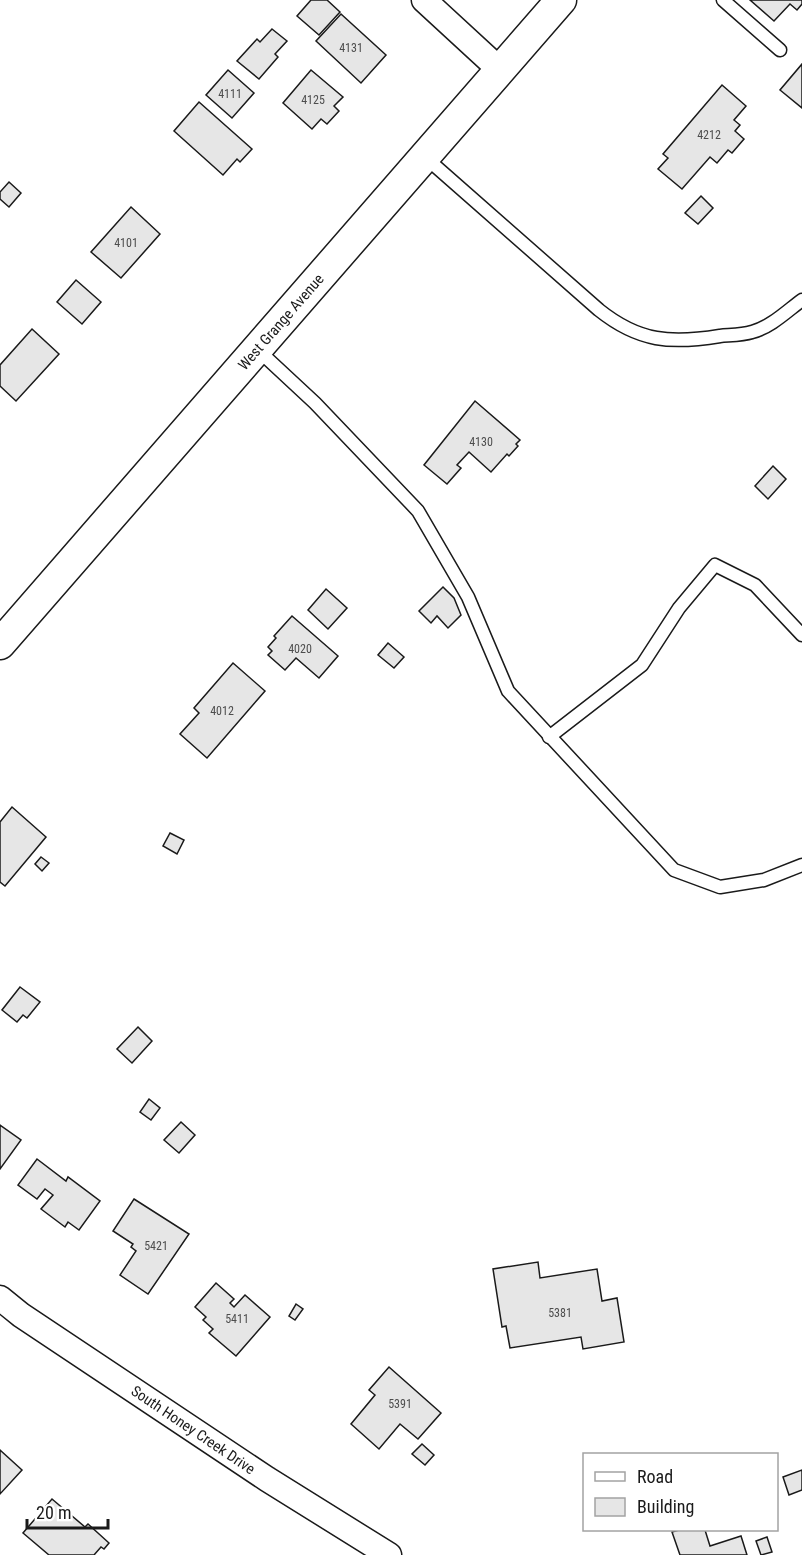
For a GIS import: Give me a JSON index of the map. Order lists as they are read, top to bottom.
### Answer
{
  "streets": {
    "street": ["West Grange Avenue", "South Honey Creek Drive"]
  },
  "house_numbers": [
    "4131",
    "4111",
    "4125",
    "4212",
    "4101",
    "4130",
    "4020",
    "4012",
    "5421",
    "5381",
    "5411",
    "5391"
  ],
  "legend": ["Road", "Building"],
  "scale_bar": "20 m"
}
